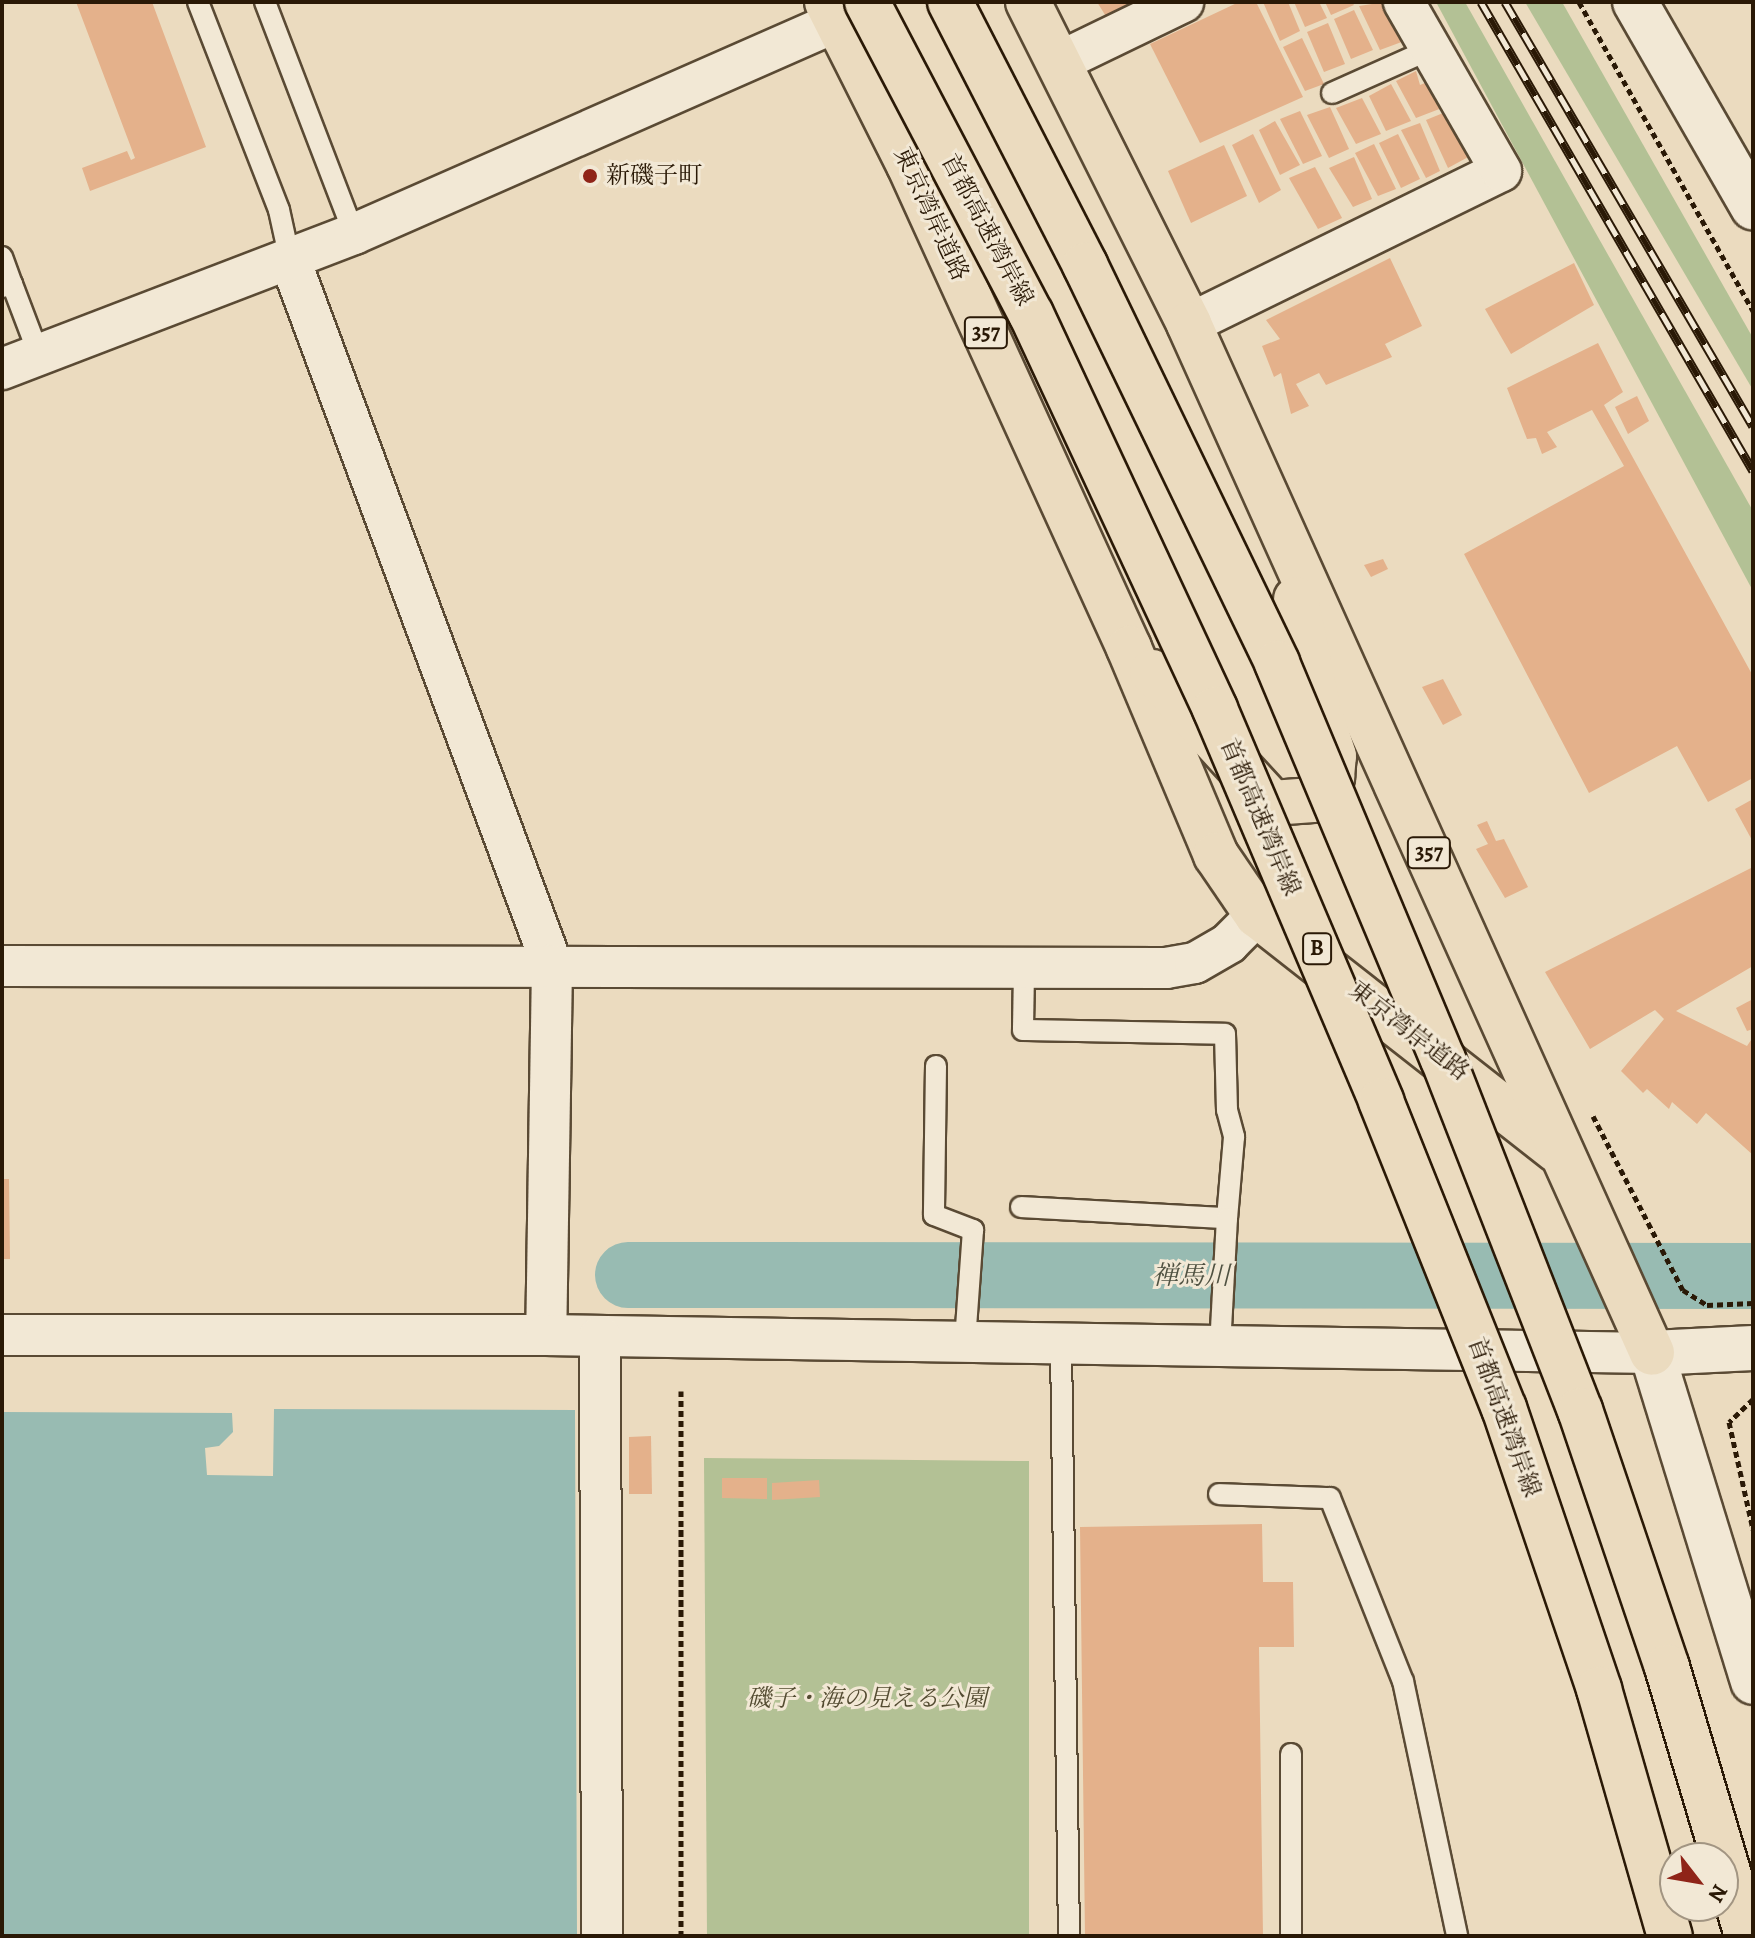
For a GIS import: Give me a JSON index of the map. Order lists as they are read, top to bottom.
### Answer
{
  "streets": {
    "highway": [
      "東京湾岸道路",
      "首都高速湾岸線",
      "357",
      "B"
    ]
  },
  "crossings": [
    ["東京湾岸道路", "首都高速湾岸線"]
  ],
  "water": ["禅馬川"],
  "parks": ["磯子・海の見える公園"],
  "places": ["新磯子町"],
  "north": "bottom right"
}
